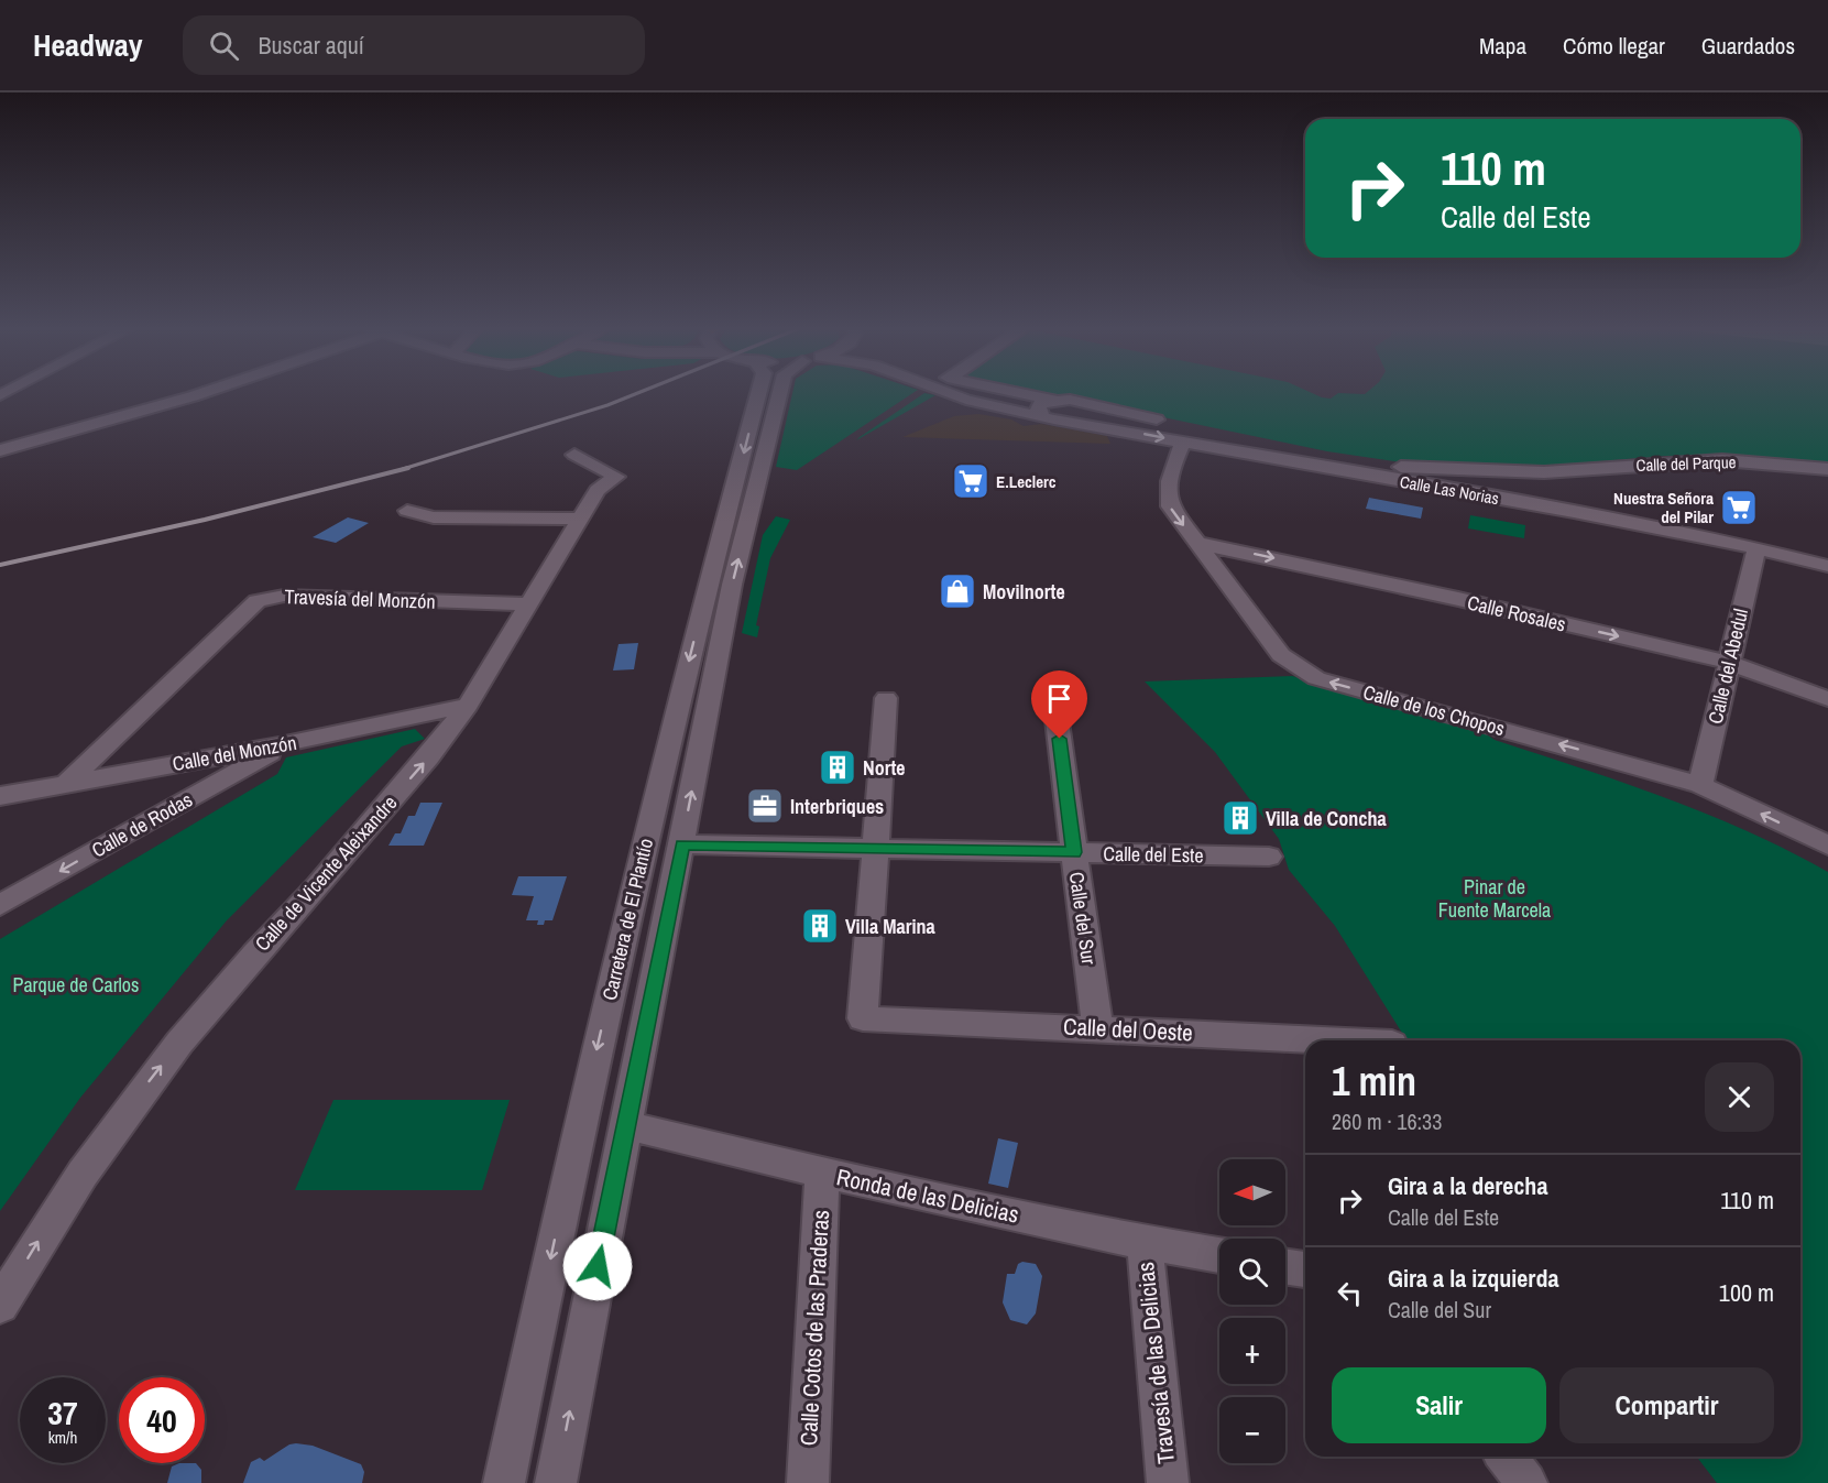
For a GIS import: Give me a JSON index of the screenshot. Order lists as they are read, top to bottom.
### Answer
{
  "streets": {
    "street": [
      "Calle del Parque",
      "Calle Las Norias",
      "Travesía del Monzón",
      "Calle Rosales",
      "Calle del Abedul",
      "Calle de los Chopos",
      "Calle del Monzón",
      "Calle de Rodas",
      "Calle del Este",
      "Calle de Vicente Aleixandre",
      "Calle del Sur",
      "Carretera de El Plantío",
      "Calle del Oeste",
      "Ronda de las Delicias",
      "Calle Cotos de las Praderas",
      "Travesía de las Delicias"
    ]
  },
  "crossings": [
    ["Calle del Parque", "Calle Las Norias"],
    ["Calle Las Norias", "Calle del Abedul"],
    ["Calle Las Norias", "Calle de los Chopos"],
    ["Travesía del Monzón", "Calle del Monzón"],
    ["Travesía del Monzón", "Calle de Vicente Aleixandre"],
    ["Calle Rosales", "Calle del Abedul"],
    ["Calle Rosales", "Calle de los Chopos"],
    ["Calle del Abedul", "Calle de los Chopos"],
    ["Calle del Monzón", "Calle de Rodas"],
    ["Calle del Monzón", "Calle de Vicente Aleixandre"],
    ["Calle del Este", "Calle del Sur"],
    ["Calle del Este", "Carretera de El Plantío"],
    ["Calle del Este", "Calle del Oeste"],
    ["Calle del Sur", "Calle del Oeste"],
    ["Carretera de El Plantío", "Ronda de las Delicias"],
    ["Ronda de las Delicias", "Calle Cotos de las Praderas"],
    ["Ronda de las Delicias", "Travesía de las Delicias"]
  ],
  "one_way": ["Calle Rosales", "Calle de Rodas", "Calle de Vicente Aleixandre"],
  "parks": ["Pinar de Fuente Marcela", "Parque de Carlos"],
  "places": {
    "supermarket": ["E.Leclerc", "Nuestra Señora del Pilar"],
    "shop": ["Movilnorte"],
    "building": ["Norte", "Villa de Concha", "Villa Marina"],
    "office": ["Interbriques"]
  },
  "north": "left",
  "page": {
    "header": "Headway",
    "search": "Buscar aquí",
    "nav": ["Mapa", "Cómo llegar", "Guardados"],
    "turn": ["110 m", "Calle del Este"],
    "heading": ["1 min", "260 m · 16:33"],
    "list": [
      {
        "name": "Gira a la derecha",
        "note": "Calle del Este",
        "value": "110 m"
      },
      {
        "name": "Gira a la izquierda",
        "note": "Calle del Sur",
        "value": "100 m"
      }
    ],
    "map_buttons": ["+", "−"],
    "buttons": ["Salir", "Compartir"],
    "speed": "37 km/h",
    "limit": "40"
  }
}
